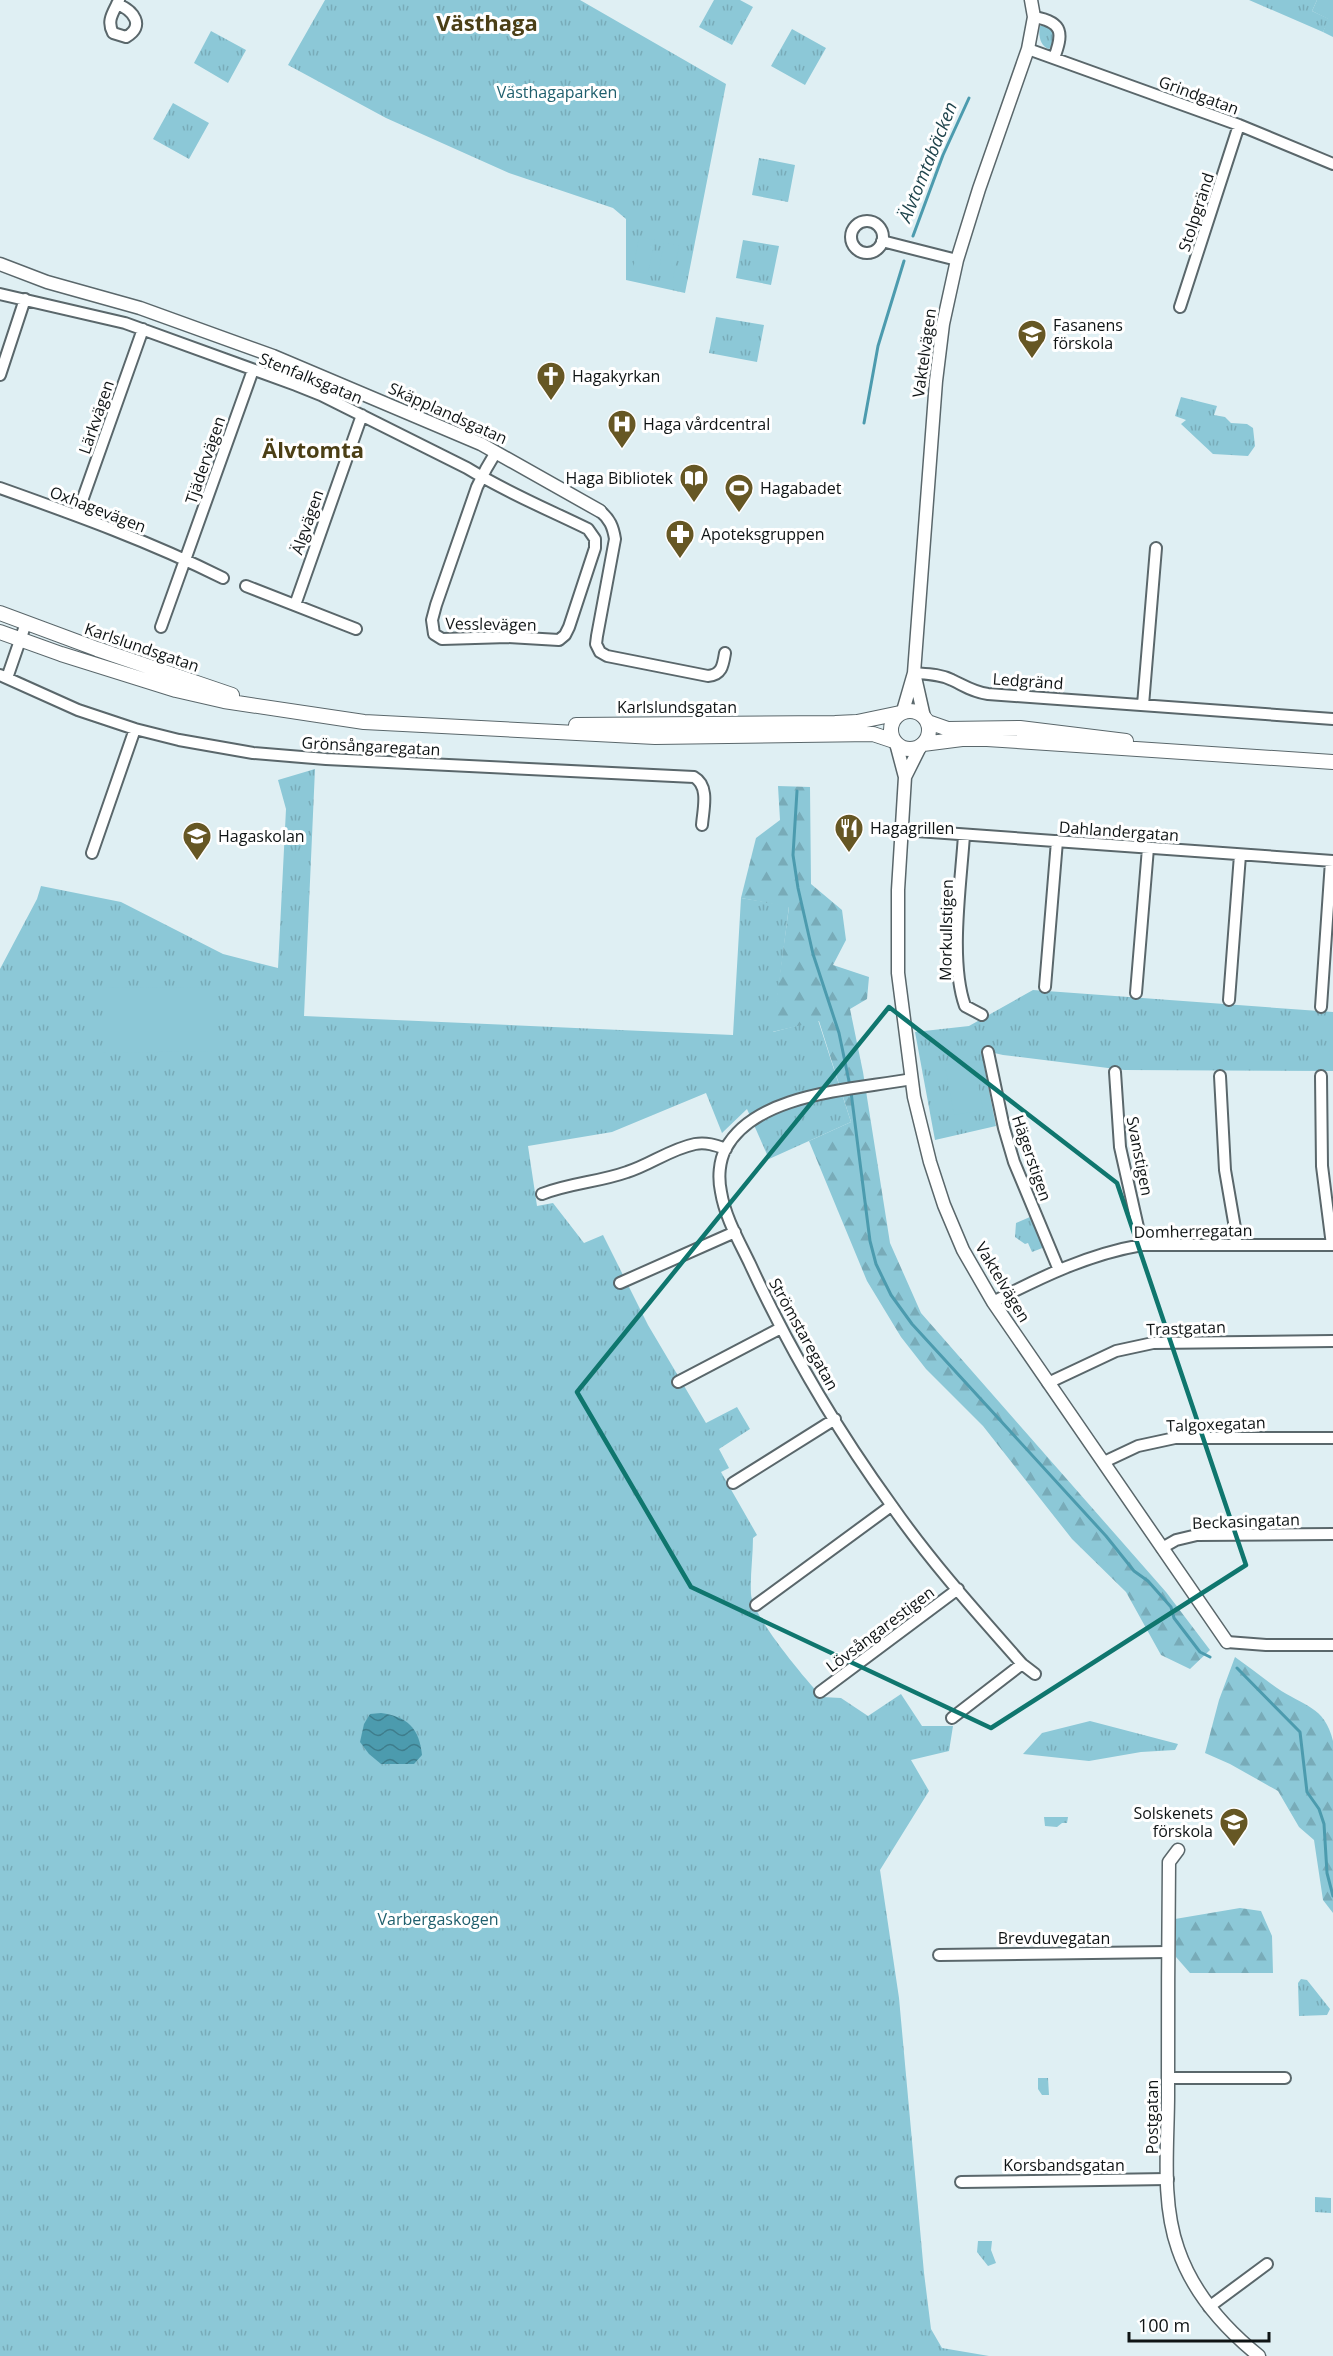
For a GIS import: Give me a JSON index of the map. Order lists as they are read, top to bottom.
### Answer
{
  "streets": {
    "main road": ["Karlslundsgatan"],
    "street": [
      "Grindgatan",
      "Stolpgränd",
      "Vaktelvägen",
      "Stenfalksgatan",
      "Skäpplandsgatan",
      "Lärkvägen",
      "Tjädervägen",
      "Oxhagevägen",
      "Älgvägen",
      "Vesslevägen",
      "Ledgränd",
      "Grönsångaregatan",
      "Dahlandergatan",
      "Morkullstigen",
      "Svanstigen",
      "Hägerstigen",
      "Domherregatan",
      "Trastgatan",
      "Strömstaregatan",
      "Talgoxegatan",
      "Beckasingatan",
      "Lövsångarestigen",
      "Brevduvegatan",
      "Postgatan",
      "Korsbandsgatan"
    ]
  },
  "crossings": [
    ["Grindgatan", "Stolpgränd"],
    ["Grindgatan", "Vaktelvägen"],
    ["Vaktelvägen", "Karlslundsgatan"],
    ["Vaktelvägen", "Ledgränd"],
    ["Vaktelvägen", "Dahlandergatan"],
    ["Vaktelvägen", "Domherregatan"],
    ["Vaktelvägen", "Trastgatan"],
    ["Vaktelvägen", "Strömstaregatan"],
    ["Vaktelvägen", "Talgoxegatan"],
    ["Vaktelvägen", "Beckasingatan"],
    ["Stenfalksgatan", "Lärkvägen"],
    ["Stenfalksgatan", "Tjädervägen"],
    ["Stenfalksgatan", "Älgvägen"],
    ["Stenfalksgatan", "Vesslevägen"],
    ["Skäpplandsgatan", "Vesslevägen"],
    ["Lärkvägen", "Oxhagevägen"],
    ["Tjädervägen", "Oxhagevägen"],
    ["Dahlandergatan", "Morkullstigen"],
    ["Svanstigen", "Domherregatan"],
    ["Hägerstigen", "Domherregatan"],
    ["Strömstaregatan", "Lövsångarestigen"],
    ["Brevduvegatan", "Postgatan"],
    ["Postgatan", "Korsbandsgatan"]
  ],
  "districts": ["Västhaga", "Älvtomta"],
  "water": ["Älvtomtabäcken"],
  "parks": ["Västhagaparken", "Varbergaskogen"],
  "places": {
    "school or university": ["Fasanens förskola", "Hagaskolan", "Solskenets förskola"],
    "church": ["Hagakyrkan"],
    "hospital": ["Haga vårdcentral"],
    "library": ["Haga Bibliotek"],
    "sports": ["Hagabadet"],
    "pharmacy": ["Apoteksgruppen"],
    "restaurant": ["Hagagrillen"]
  },
  "scale_bar": "100 m"
}
